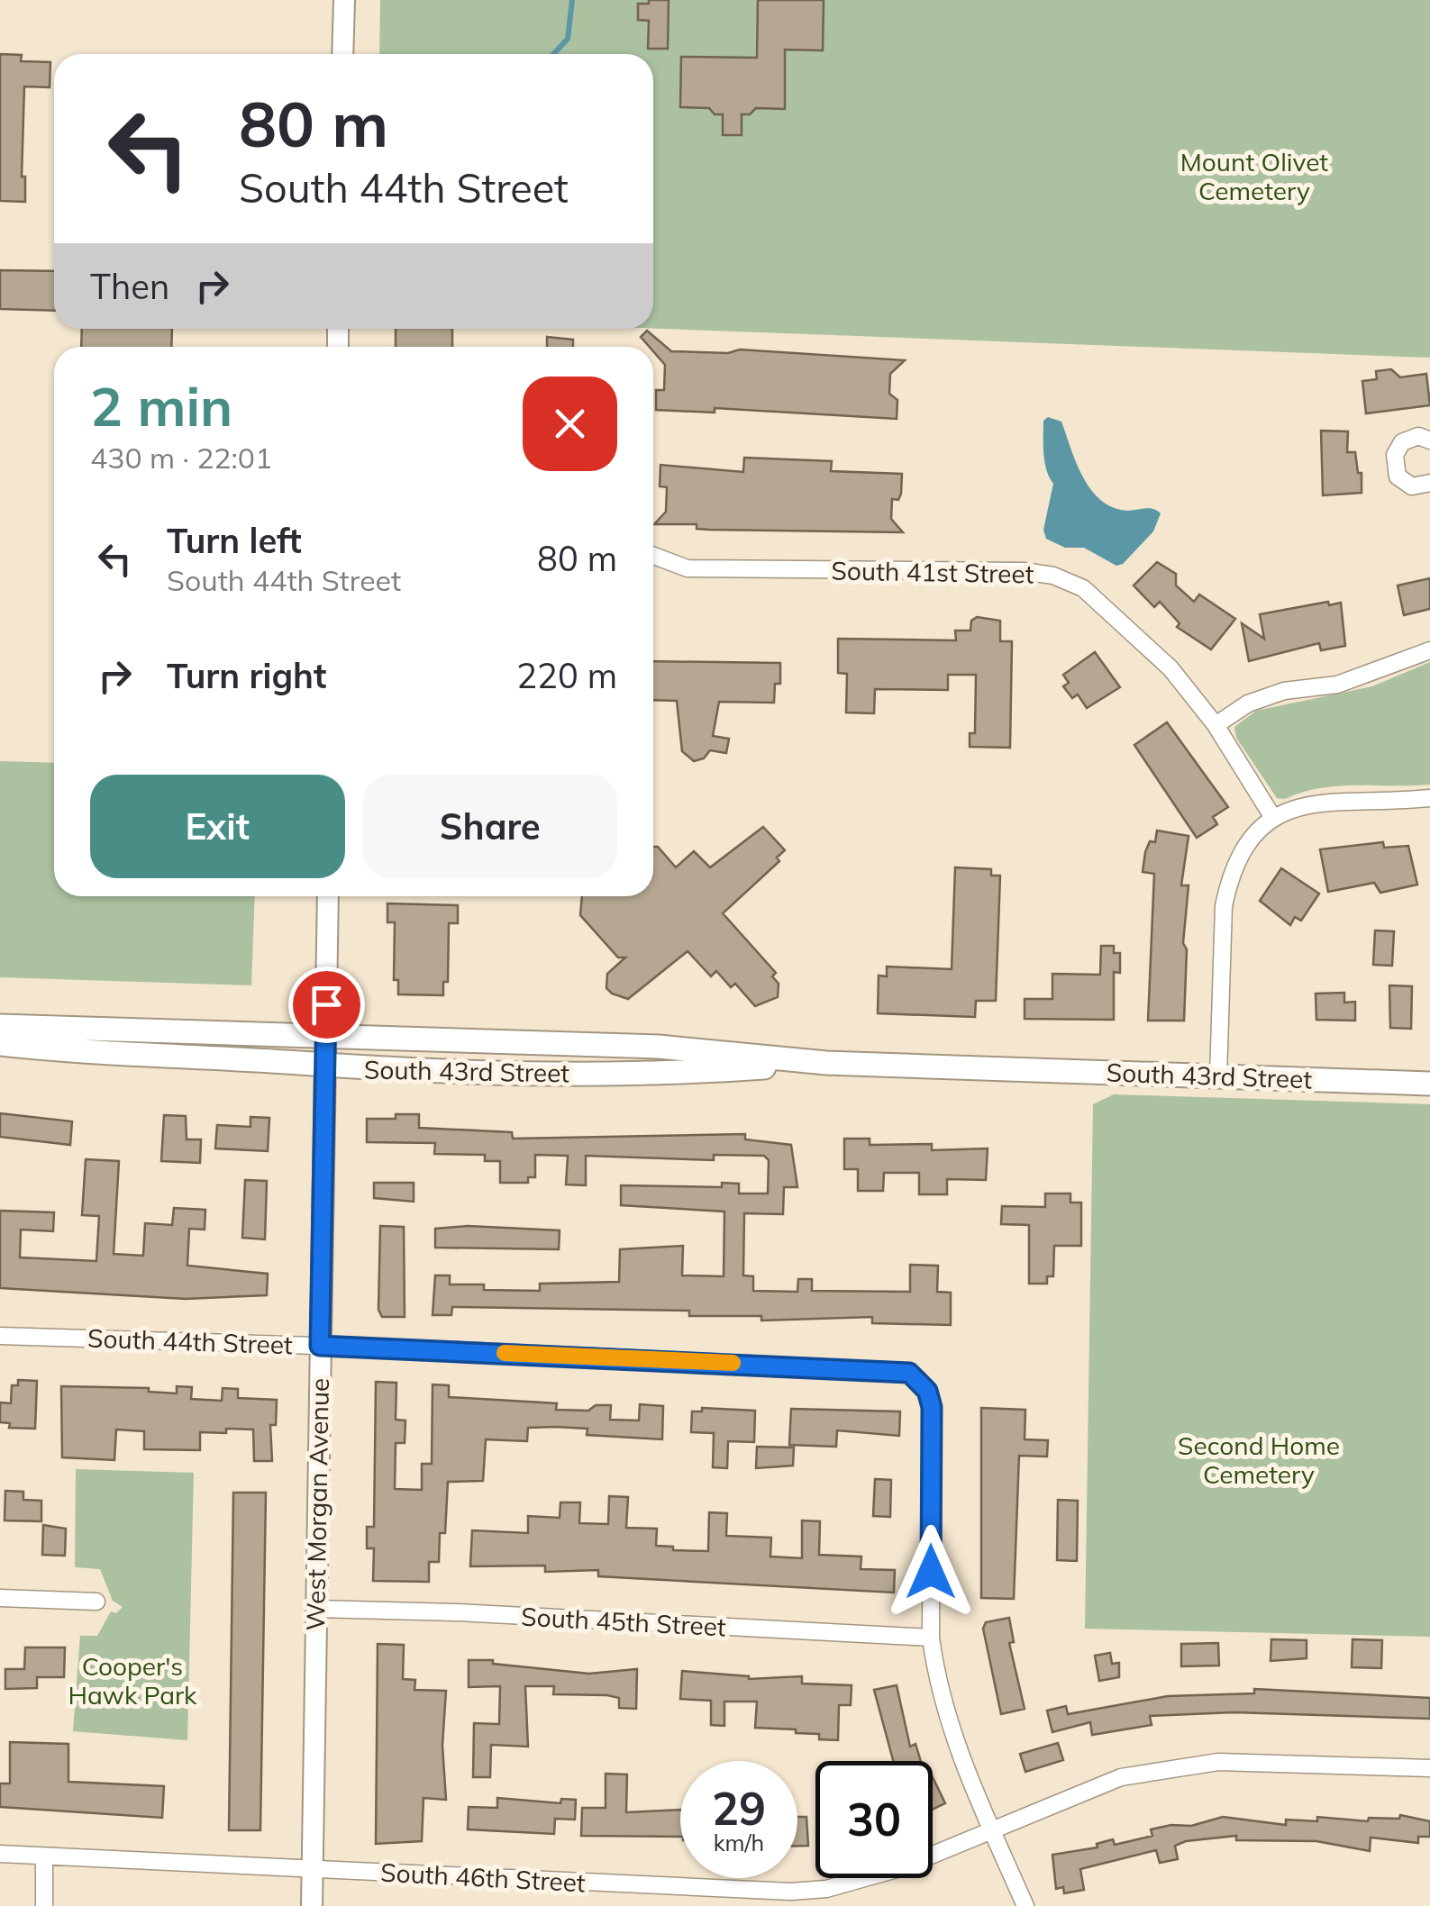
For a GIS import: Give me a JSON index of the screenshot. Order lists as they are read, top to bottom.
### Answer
{
  "streets": {
    "main road": ["South 43rd Street"],
    "street": [
      "South 41st Street",
      "South 44th Street",
      "West Morgan Avenue",
      "South 45th Street",
      "South 46th Street"
    ]
  },
  "crossings": [
    ["South 43rd Street", "West Morgan Avenue"],
    ["South 44th Street", "West Morgan Avenue"],
    ["South 44th Street", "South 45th Street"],
    ["West Morgan Avenue", "South 45th Street"],
    ["West Morgan Avenue", "South 46th Street"]
  ],
  "parks": ["Mount Olivet Cemetery", "Second Home Cemetery", "Cooper's Hawk Park"],
  "page": {
    "turn": ["80 m", "South 44th Street"],
    "then": "Then",
    "heading": ["2 min", "430 m · 22:01"],
    "list": [
      {
        "name": "Turn left",
        "note": "South 44th Street",
        "value": "80 m"
      },
      {
        "name": "Turn right",
        "value": "220 m"
      }
    ],
    "buttons": ["Exit", "Share"],
    "speed": "29 km/h",
    "limit": "30"
  }
}
